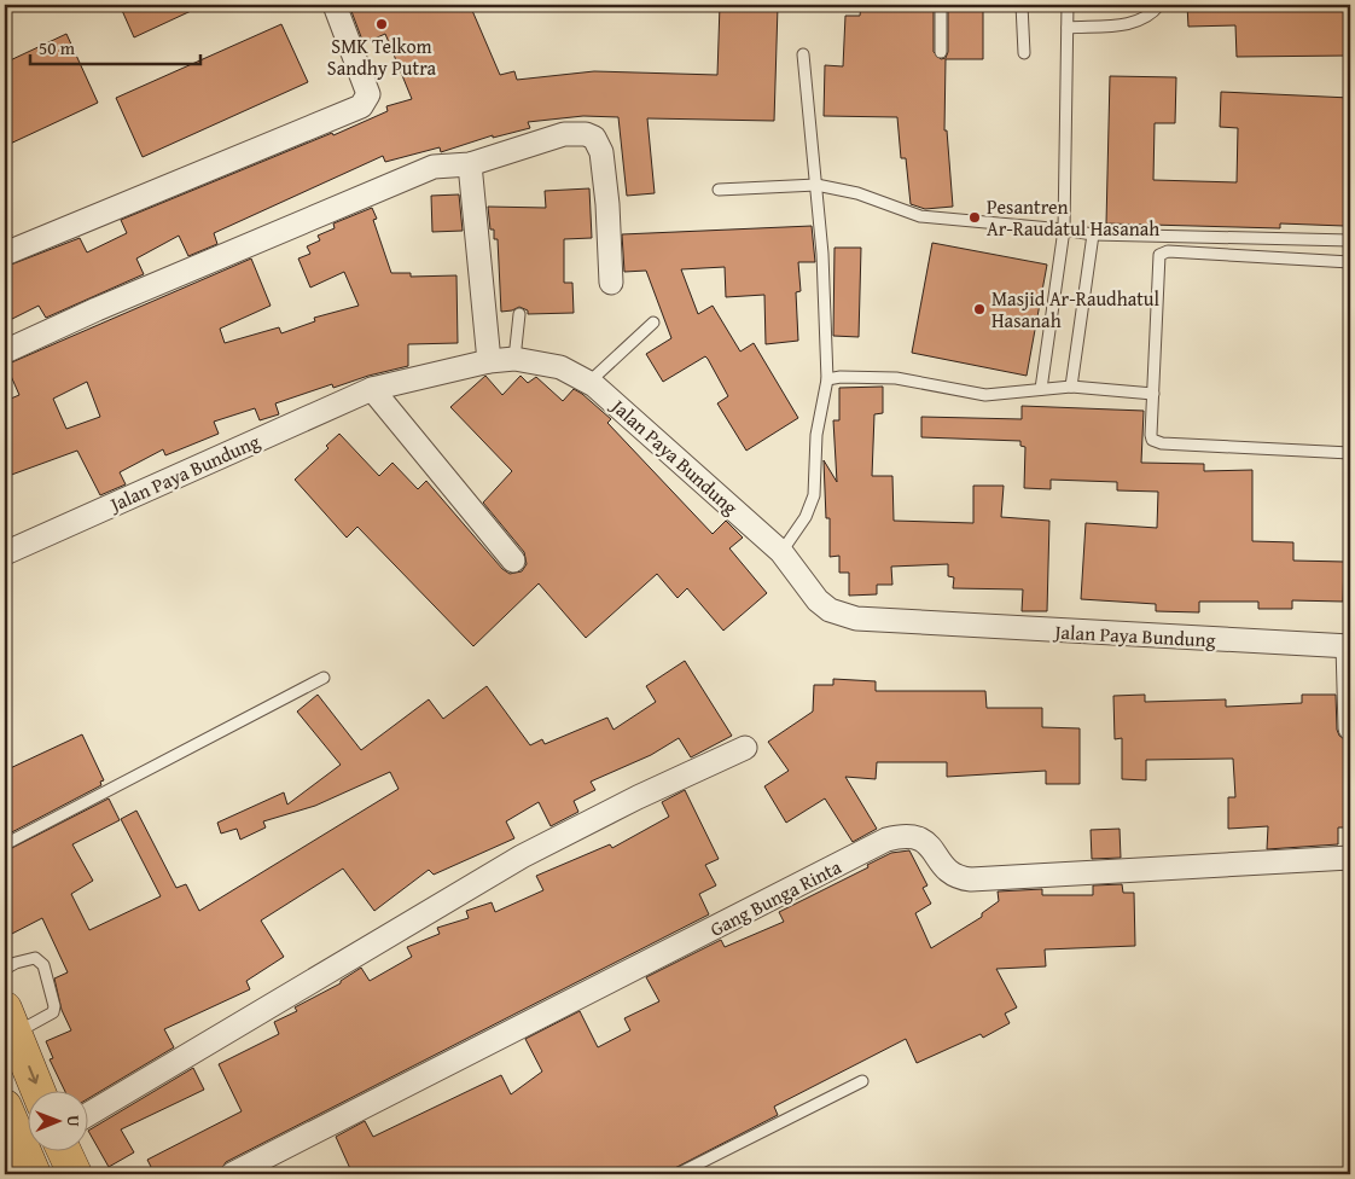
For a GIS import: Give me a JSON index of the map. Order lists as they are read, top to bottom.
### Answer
{
  "streets": {
    "street": ["Jalan Paya Bundung", "Gang Bunga Rinta"]
  },
  "places": ["SMK Telkom Sandhy Putra", "Pesantren Ar-Raudatul Hasanah", "Masjid Ar-Raudhatul Hasanah"],
  "scale_bar": "50 m",
  "north": "right"
}
